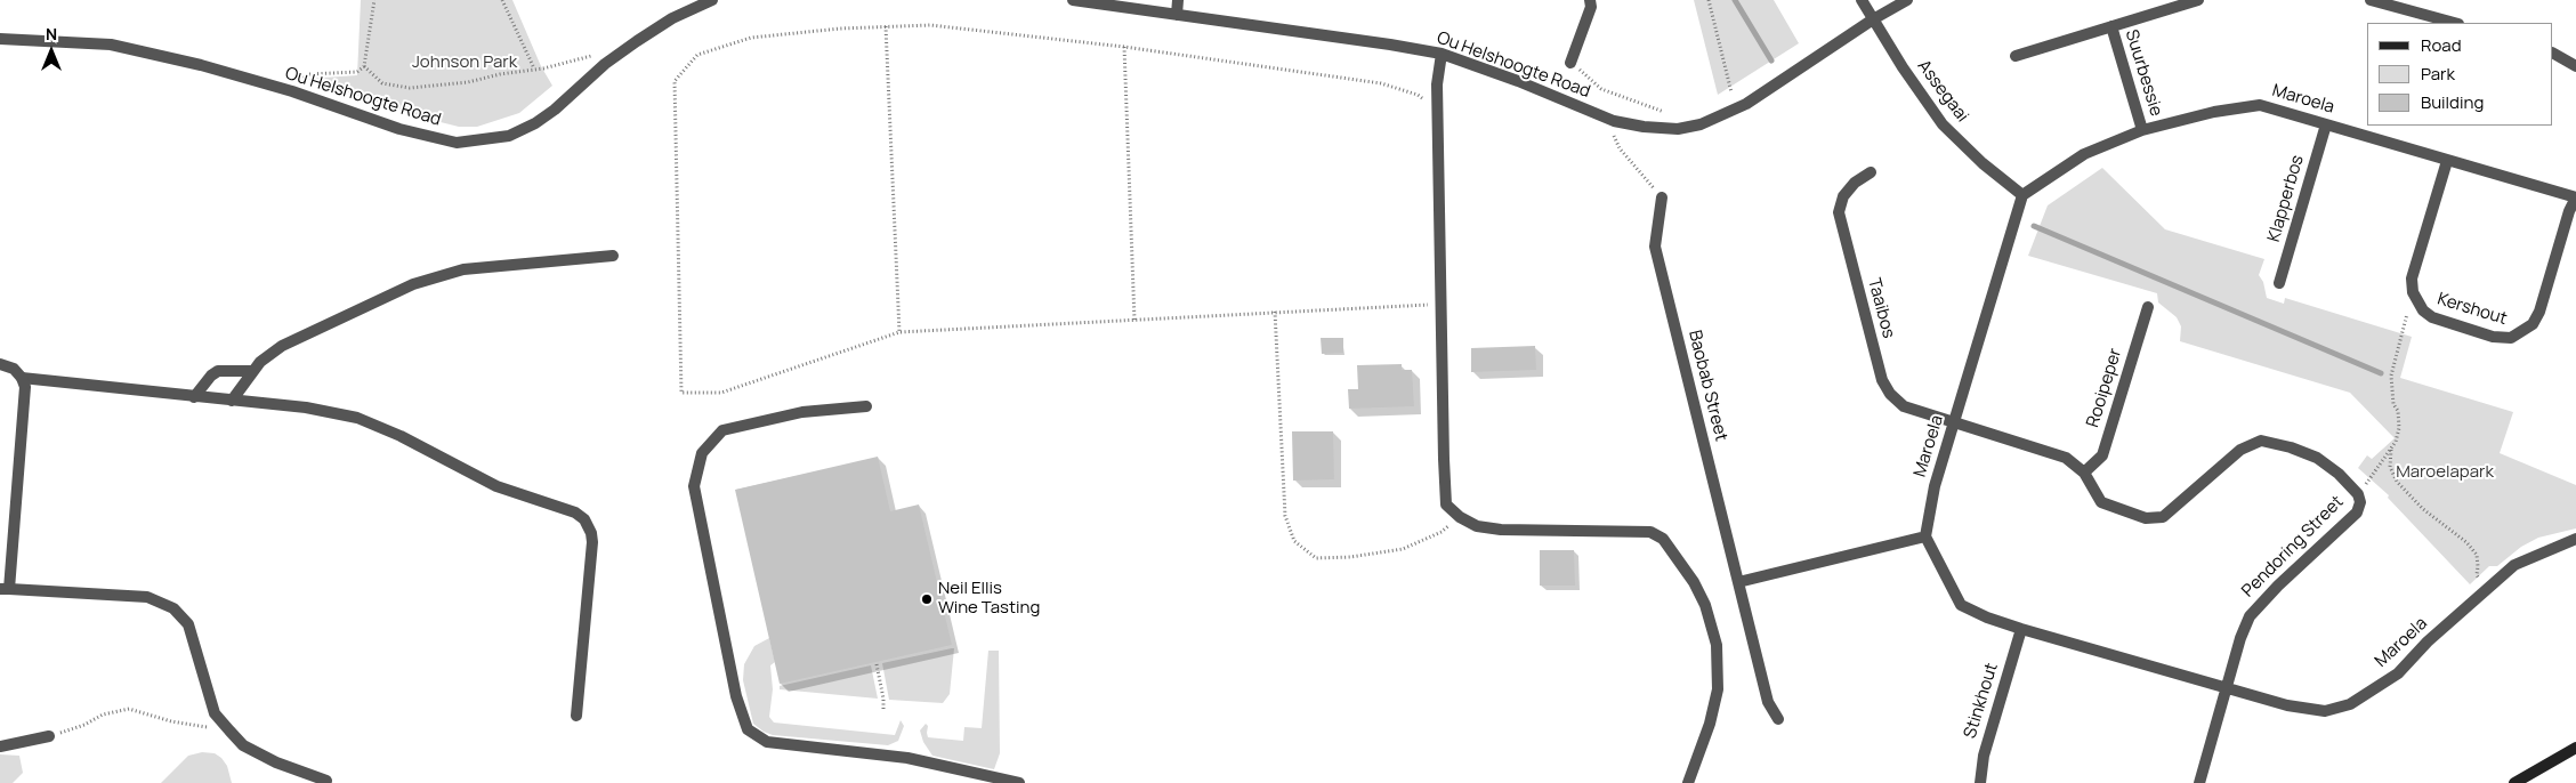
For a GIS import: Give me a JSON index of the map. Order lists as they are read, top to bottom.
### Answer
{
  "streets": {
    "street": [
      "Ou Helshoogte Road",
      "Suurbessie",
      "Assegaai",
      "Maroela",
      "Klapperbos",
      "Taaibos",
      "Kershout",
      "Baobab Street",
      "Rooipeper",
      "Pendoring Street",
      "Stinkhout"
    ]
  },
  "crossings": [
    ["Ou Helshoogte Road", "Assegaai"],
    ["Suurbessie", "Maroela"],
    ["Assegaai", "Maroela"],
    ["Maroela", "Klapperbos"],
    ["Maroela", "Taaibos"],
    ["Maroela", "Kershout"],
    ["Maroela", "Pendoring Street"],
    ["Maroela", "Stinkhout"],
    ["Taaibos", "Pendoring Street"],
    ["Rooipeper", "Pendoring Street"]
  ],
  "parks": ["Johnson Park", "Maroelapark"],
  "places": ["Neil Ellis Wine Tasting"],
  "legend": ["Road", "Park", "Building"],
  "north": "top"
}
